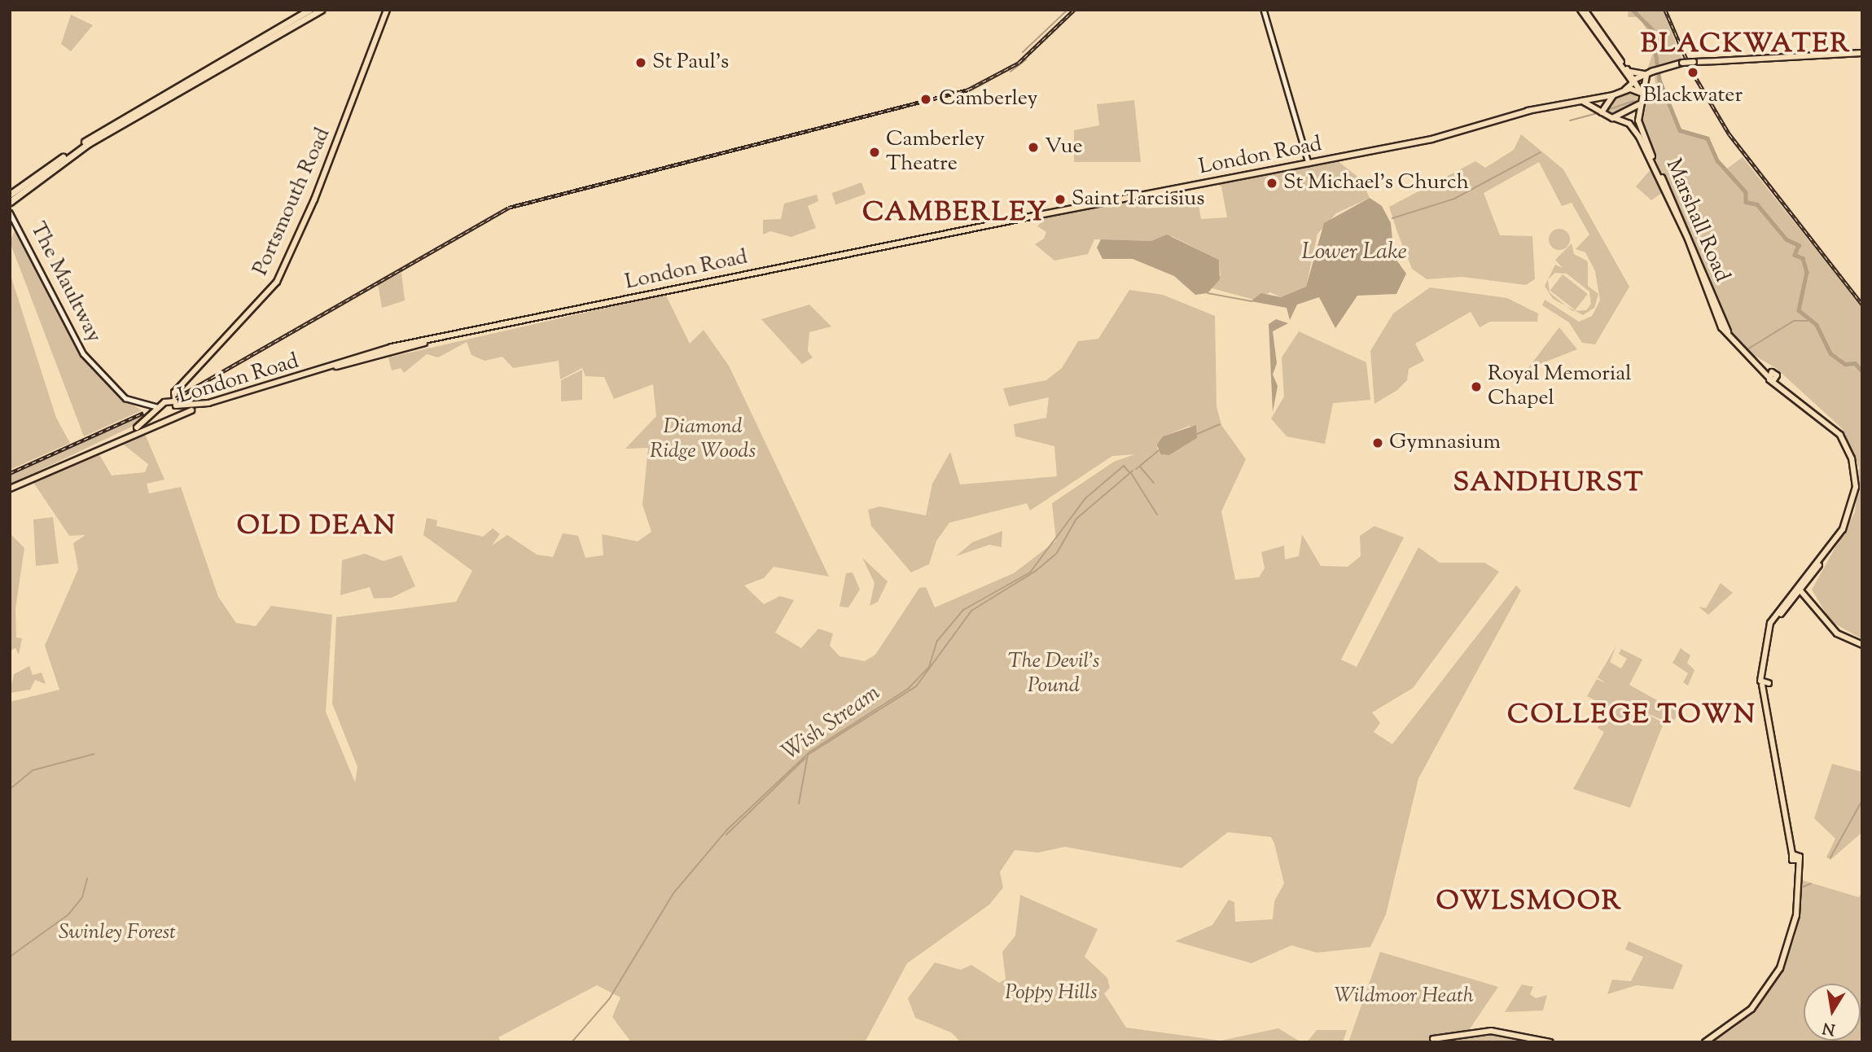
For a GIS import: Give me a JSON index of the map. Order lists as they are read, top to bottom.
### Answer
{
  "streets": {
    "main road": [
      "London Road",
      "Portsmouth Road",
      "Marshall Road",
      "The Maultway"
    ]
  },
  "crossings": [
    ["London Road", "Portsmouth Road"],
    ["London Road", "Marshall Road"],
    ["London Road", "The Maultway"],
    ["Portsmouth Road", "The Maultway"]
  ],
  "districts": [
    "BLACKWATER",
    "CAMBERLEY",
    "SANDHURST",
    "OLD DEAN",
    "COLLEGE TOWN",
    "OWLSMOOR"
  ],
  "water": ["Lower Lake", "Wish Stream"],
  "parks": [
    "Diamond Ridge Woods",
    "The Devil's Pound",
    "Swinley Forest",
    "Poppy Hills",
    "Wildmoor Heath"
  ],
  "places": [
    "St Paul's",
    "Blackwater",
    "Camberley",
    "Vue",
    "Camberley Theatre",
    "St Michael's Church",
    "Saint Tarcisius",
    "Royal Memorial Chapel",
    "Gymnasium"
  ],
  "north": "bottom"
}
